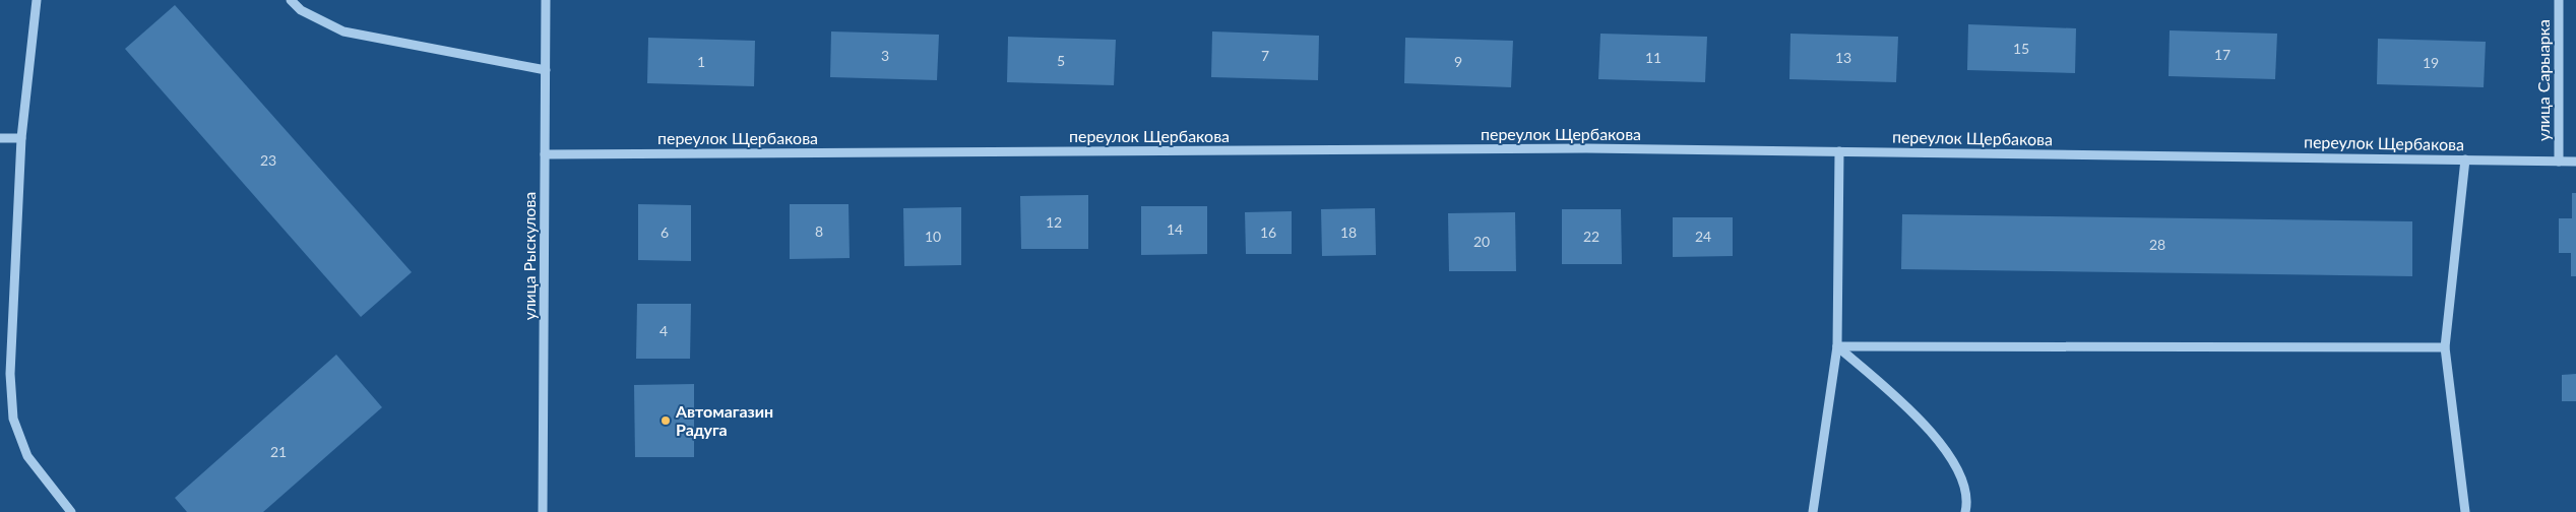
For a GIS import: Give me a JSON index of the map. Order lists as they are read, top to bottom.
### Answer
{
  "streets": {
    "street": ["улица Сарыарка", "переулок Щербакова", "улица Рыскулова"]
  },
  "crossings": [
    ["улица Сарыарка", "переулок Щербакова"],
    ["переулок Щербакова", "улица Рыскулова"]
  ],
  "places": ["Автомагазин Радуга"],
  "house_numbers": [
    "15",
    "17",
    "3",
    "7",
    "11",
    "13",
    "5",
    "1",
    "9",
    "19",
    "23",
    "12",
    "14",
    "8",
    "6",
    "16",
    "18",
    "10",
    "22",
    "24",
    "20",
    "28",
    "4",
    "21"
  ]
}
